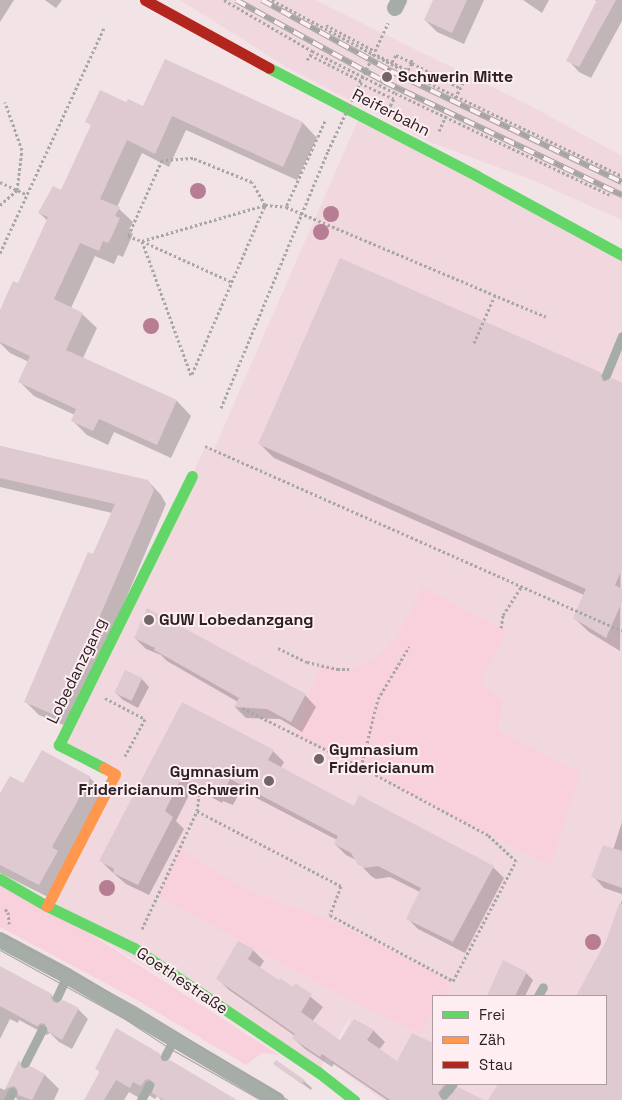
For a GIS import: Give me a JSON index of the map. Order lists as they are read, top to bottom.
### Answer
{
  "streets": {
    "street": ["Reiferbahn", "Lobedanzgang", "Goethestraße"]
  },
  "places": [
    "Schwerin Mitte",
    "GUW Lobedanzgang",
    "Gymnasium Fridericianum",
    "Gymnasium Fridericianum Schwerin"
  ],
  "legend": ["Frei", "Zäh", "Stau"]
}
